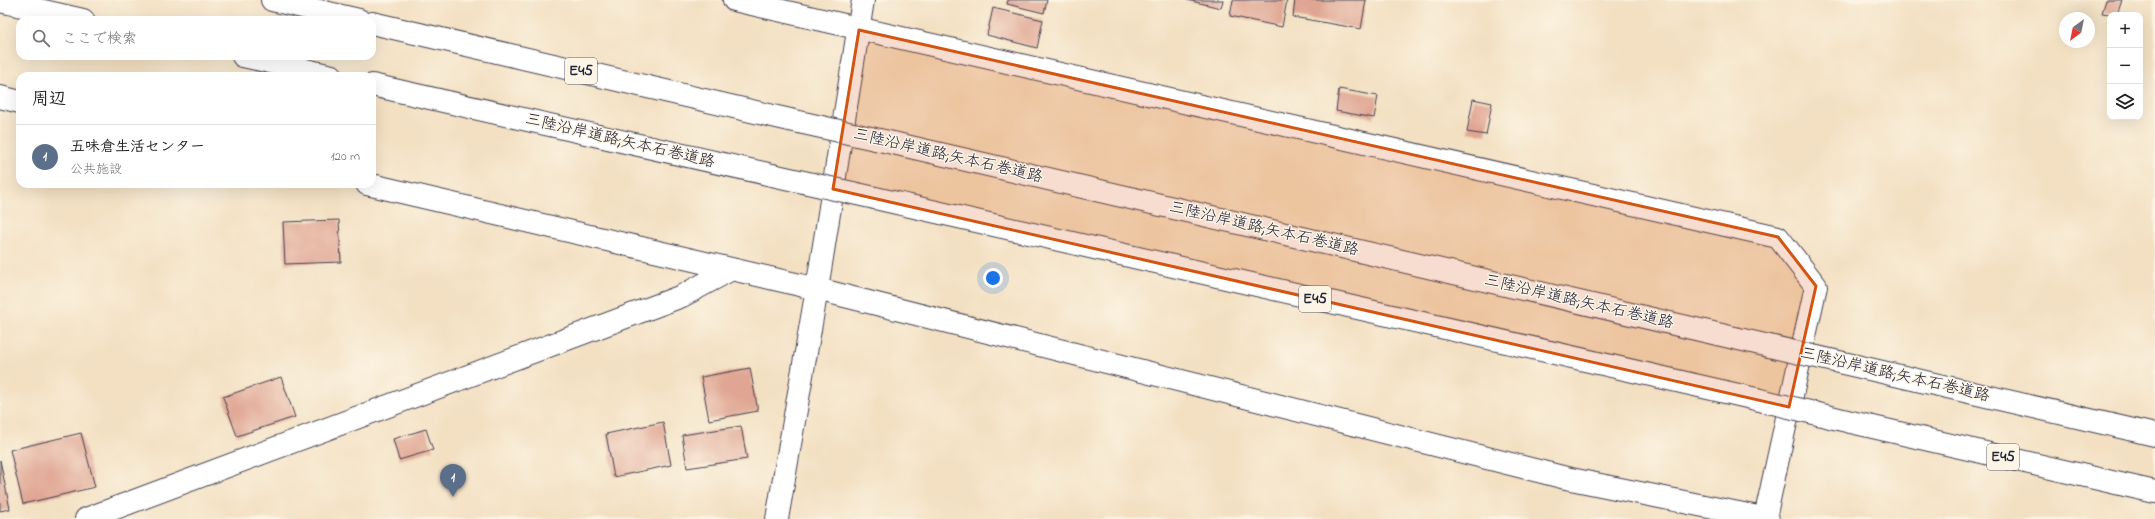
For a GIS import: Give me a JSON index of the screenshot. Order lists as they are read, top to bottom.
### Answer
{
  "streets": {
    "main road": ["E45", "三陸沿岸道路;矢本石巻道路"]
  },
  "north": "bottom left",
  "page": {
    "map_buttons": ["+", "−"],
    "search": "ここで検索",
    "heading": "周辺",
    "list": [
      {
        "mark": "1",
        "name": "五味倉生活センター",
        "note": "公共施設",
        "value": "120 m"
      }
    ],
    "pins": "1"
  }
}
